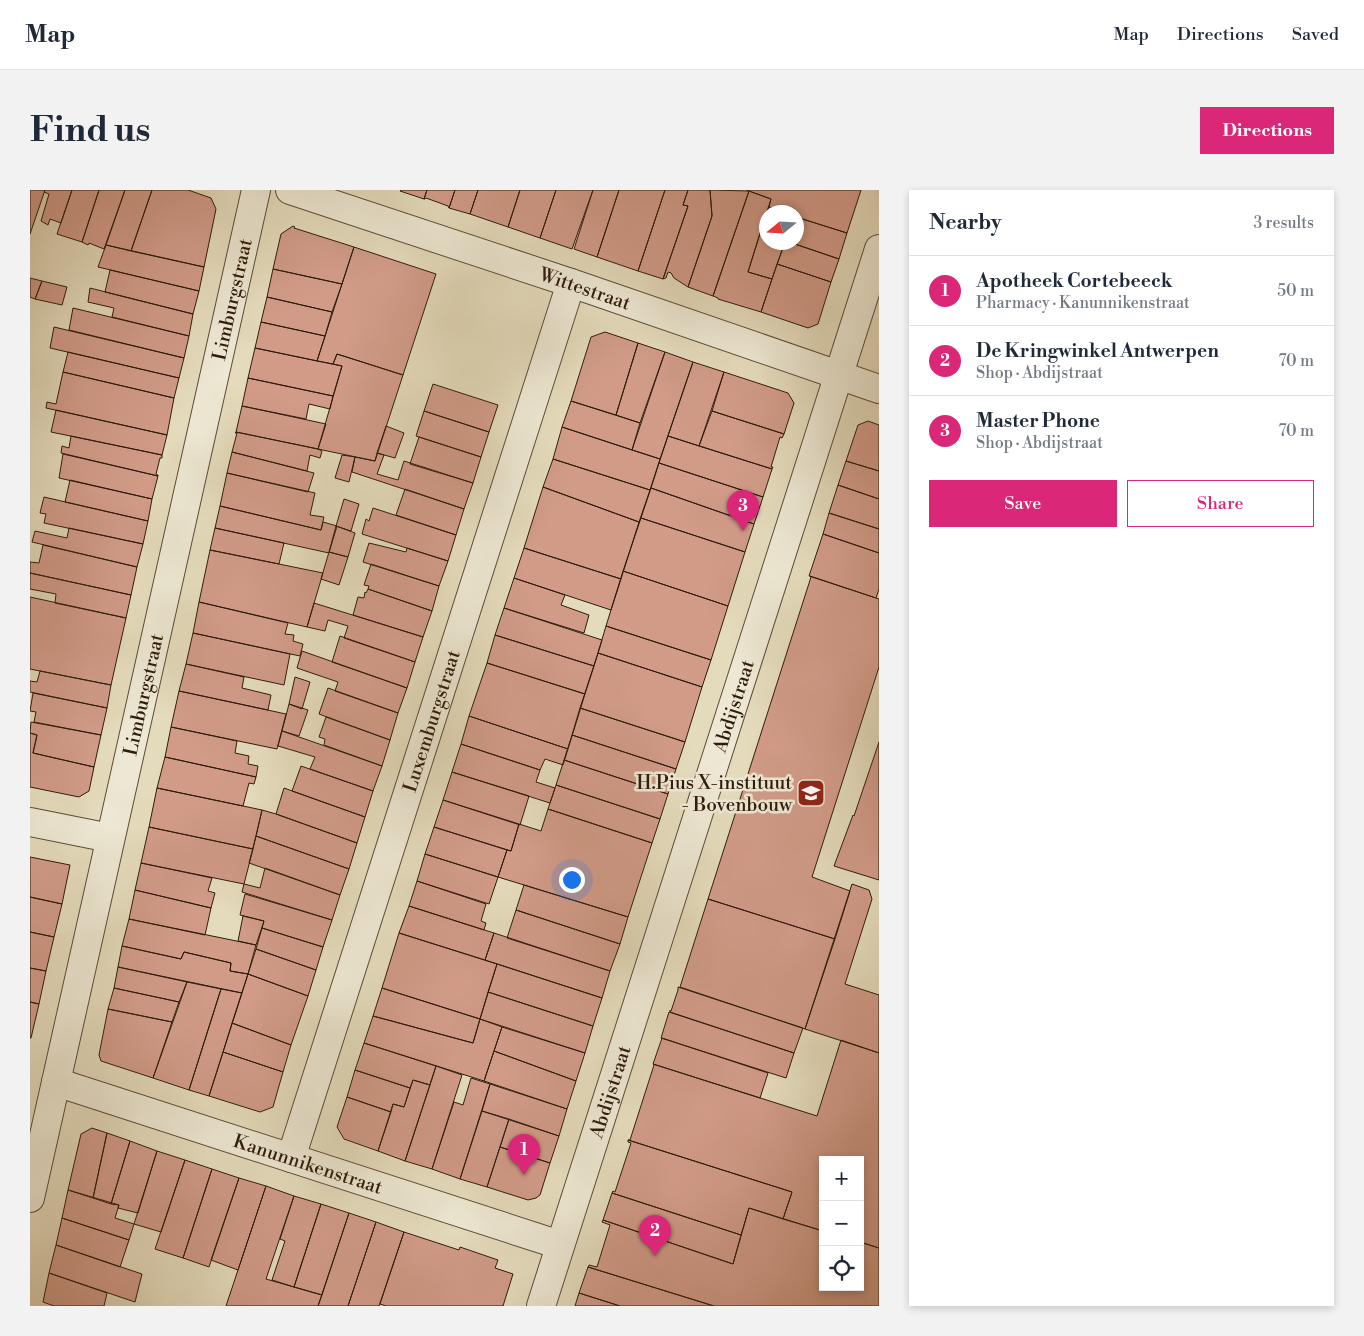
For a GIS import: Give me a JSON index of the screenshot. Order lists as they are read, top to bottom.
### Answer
{
  "streets": {
    "street": [
      "Wittestraat",
      "Limburgstraat",
      "Abdijstraat",
      "Luxemburgstraat",
      "Kanunnikenstraat"
    ]
  },
  "crossings": [
    ["Wittestraat", "Abdijstraat"],
    ["Wittestraat", "Luxemburgstraat"],
    ["Limburgstraat", "Kanunnikenstraat"],
    ["Abdijstraat", "Kanunnikenstraat"],
    ["Luxemburgstraat", "Kanunnikenstraat"]
  ],
  "places": {
    "school or university": ["H.Pius X-instituut - Bovenbouw"]
  },
  "north": "left",
  "page": {
    "header": "Map",
    "nav": ["Map", "Directions", "Saved"],
    "buttons": [
      "Directions",
      ["Save", "Share"]
    ],
    "title": "Find us",
    "heading": ["Nearby", "3 results"],
    "list": [
      {
        "mark": "1",
        "name": "Apotheek Cortebeeck",
        "note": "Pharmacy · Kanunnikenstraat",
        "value": "50 m"
      },
      {
        "mark": "2",
        "name": "De Kringwinkel Antwerpen",
        "note": "Shop · Abdijstraat",
        "value": "70 m"
      },
      {
        "mark": "3",
        "name": "Master Phone",
        "note": "Shop · Abdijstraat",
        "value": "70 m"
      }
    ],
    "pins": ["3", "1", "2"],
    "map_buttons": ["+", "−"]
  }
}
